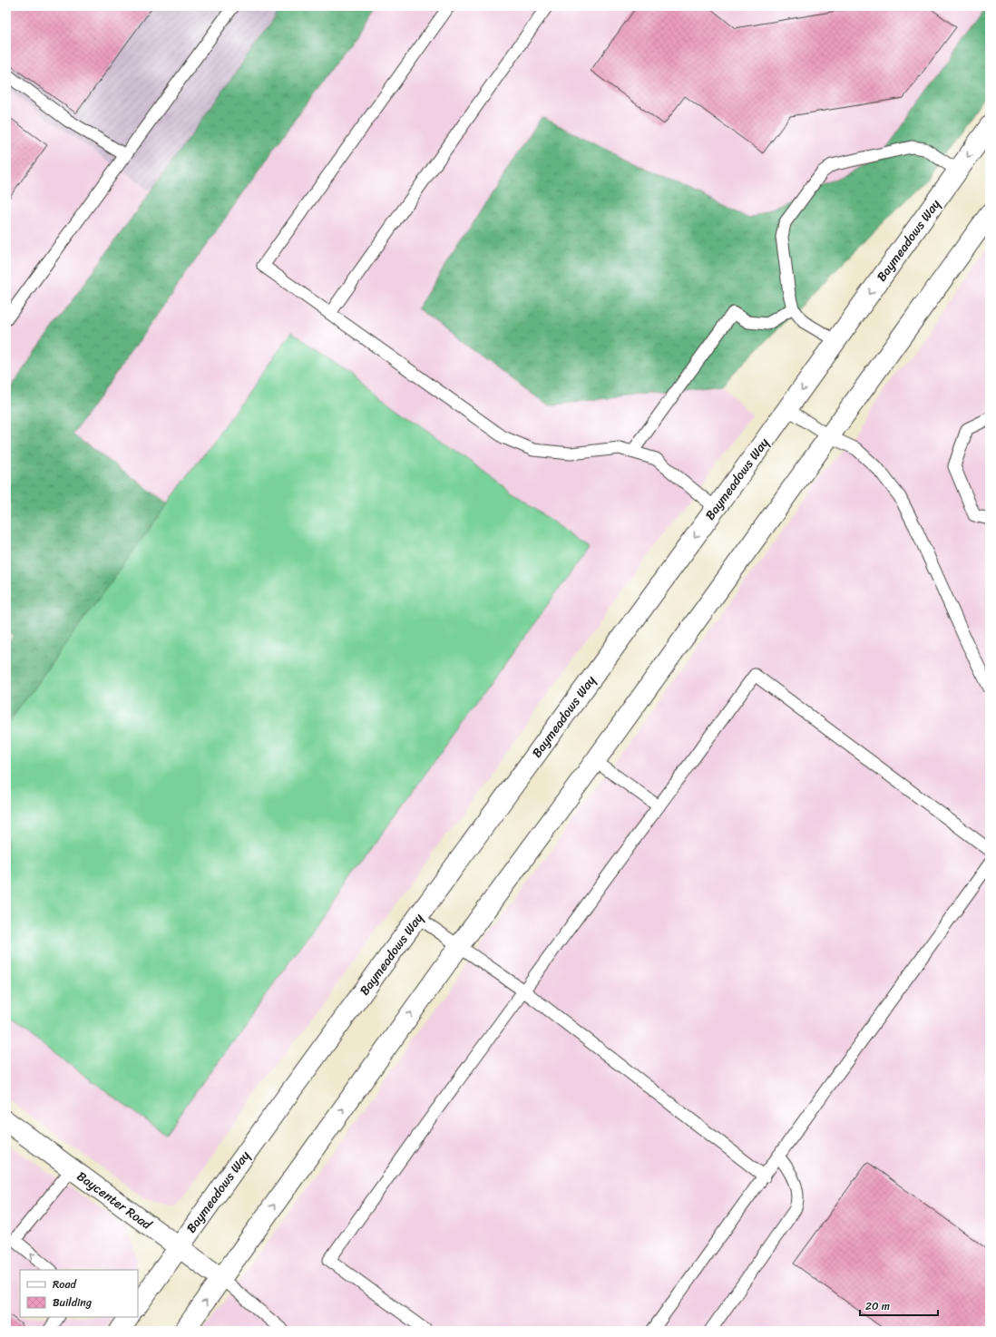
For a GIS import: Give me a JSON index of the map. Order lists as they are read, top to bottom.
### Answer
{
  "streets": {
    "street": ["Baymeadows Way", "Baycenter Road"]
  },
  "crossings": [
    ["Baymeadows Way", "Baycenter Road"]
  ],
  "legend": ["Road", "Building"],
  "scale_bar": "20 m"
}
